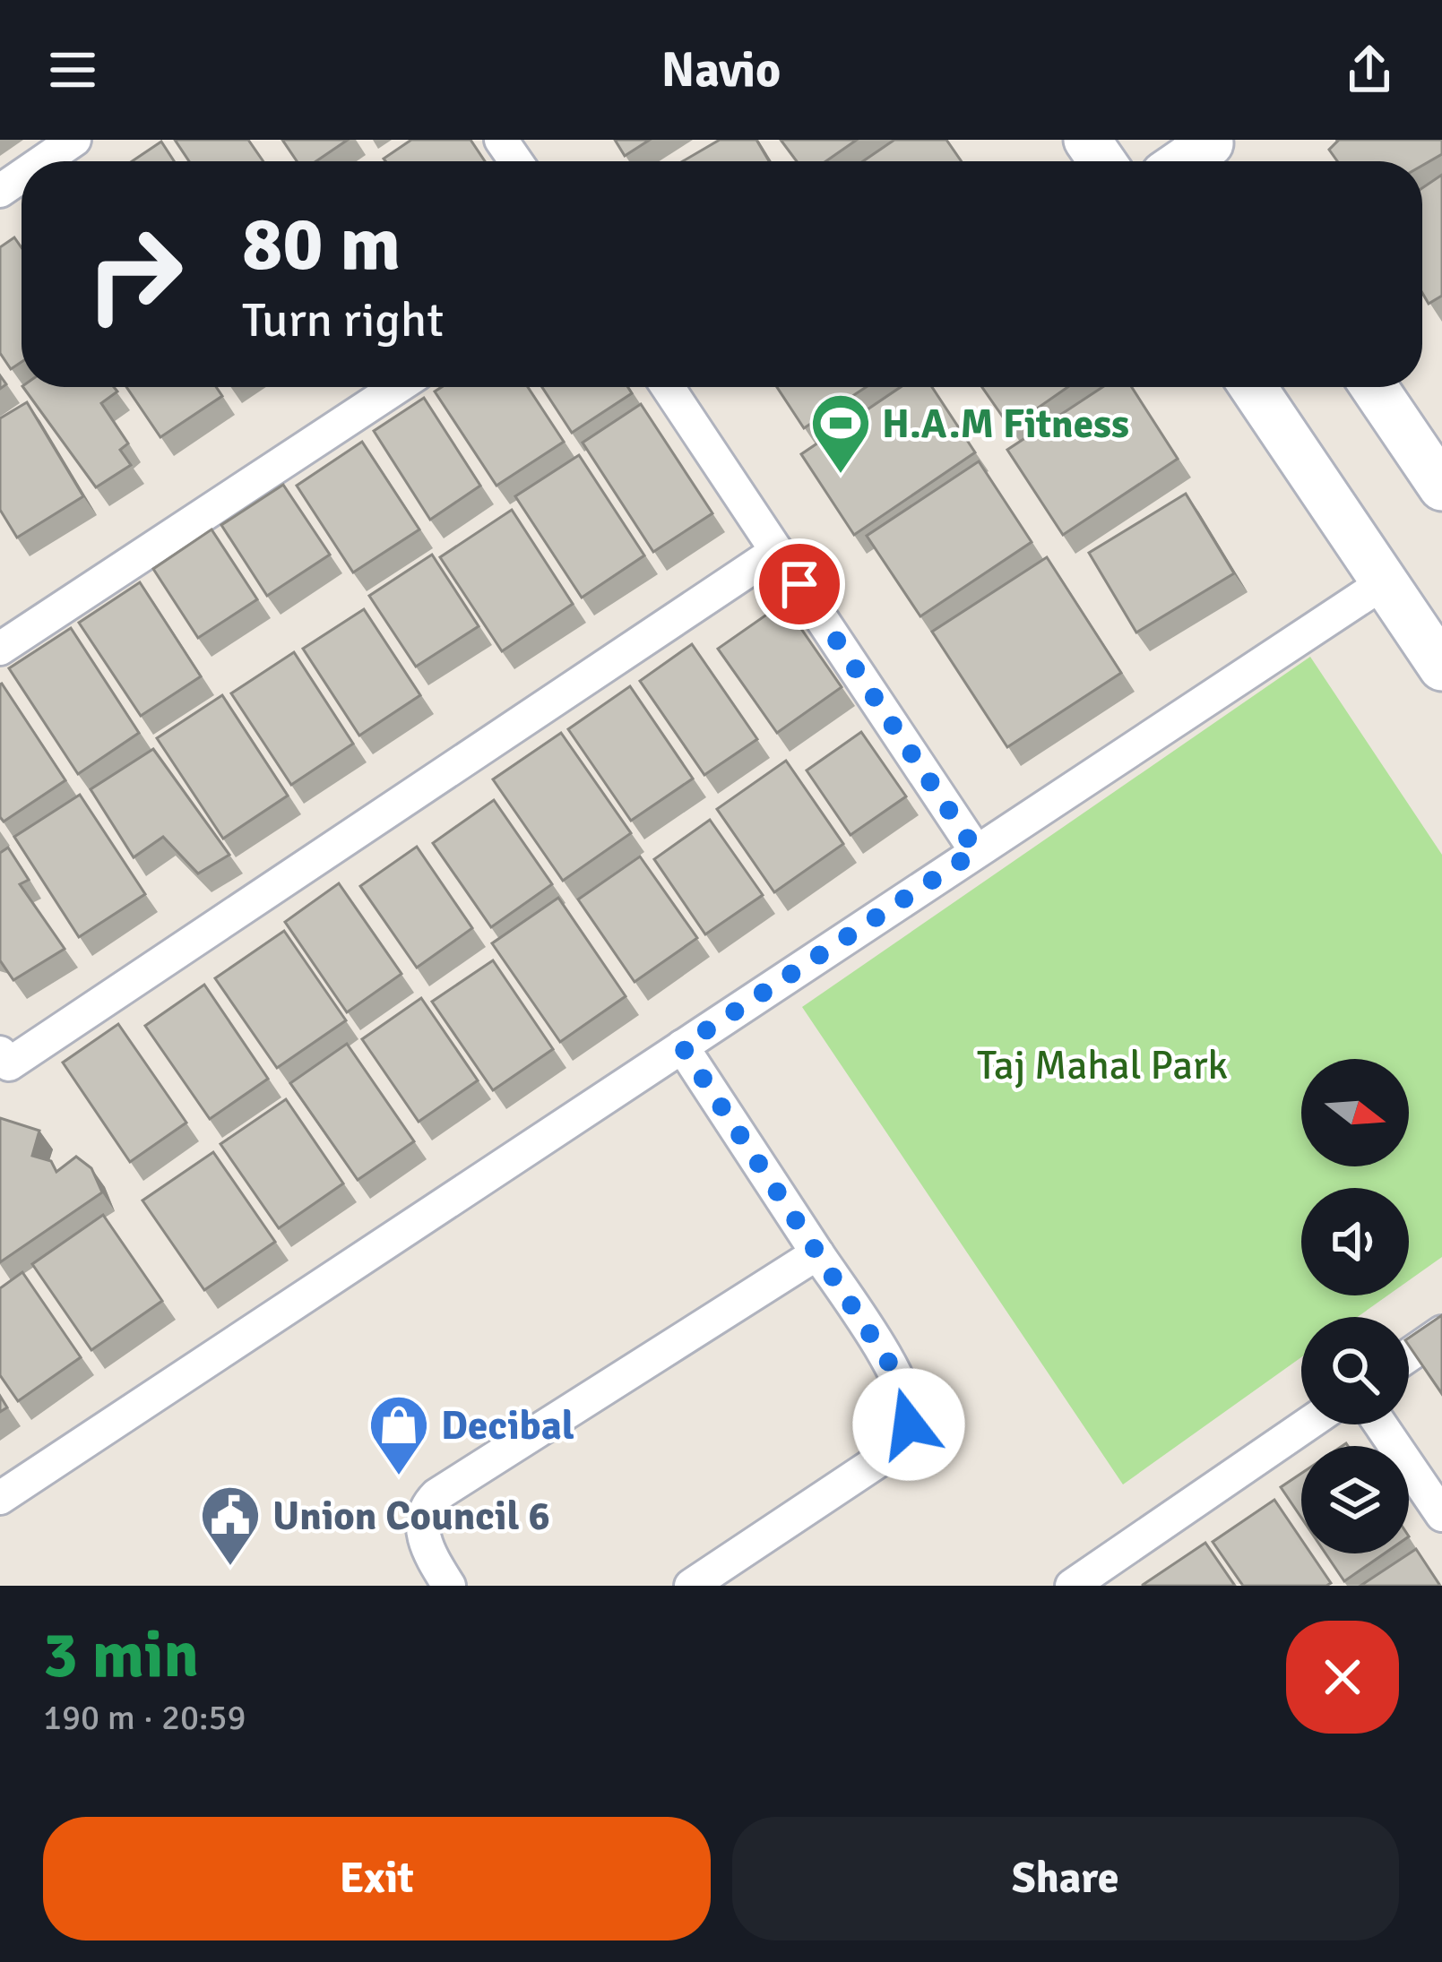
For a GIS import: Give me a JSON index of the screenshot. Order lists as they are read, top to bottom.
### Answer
{
  "parks": ["Taj Mahal Park"],
  "places": {
    "sports": ["H.A.M Fitness"],
    "shop": ["Decibal"],
    "public building": ["Union Council 6"]
  },
  "north": "right",
  "page": {
    "header": "Navio",
    "turn": ["80 m", "Turn right"],
    "heading": ["3 min", "190 m · 20:59"],
    "buttons": ["Exit", "Share"]
  }
}
